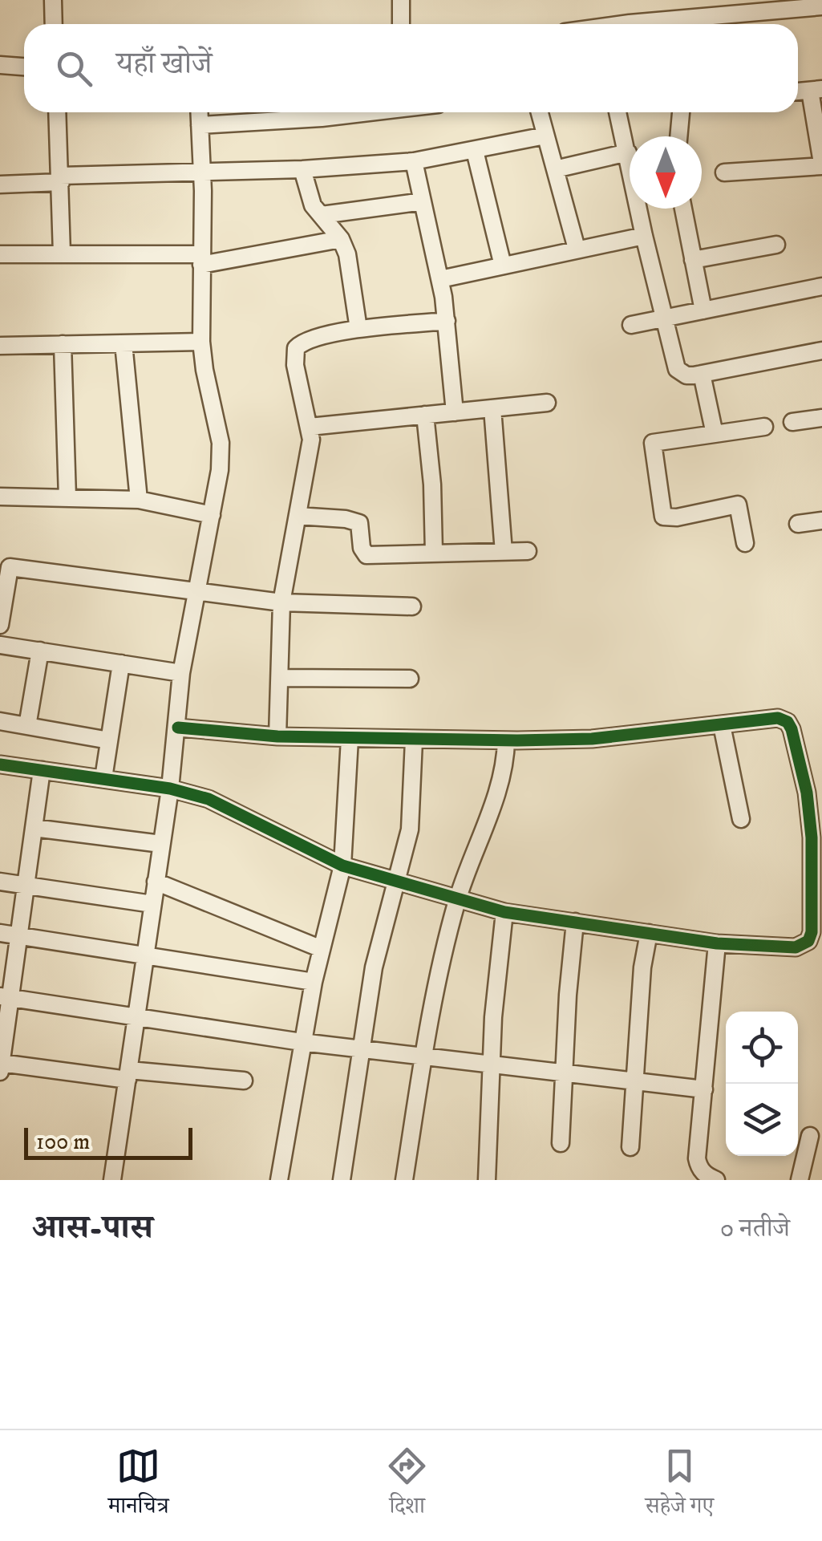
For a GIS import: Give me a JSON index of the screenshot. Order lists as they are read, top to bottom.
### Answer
{
  "scale_bar": "100 m",
  "north": "bottom",
  "page": {
    "search": "यहाँ खोजें",
    "scale": "100 m",
    "heading": ["आस-पास", "0 नतीजे"],
    "nav": ["मानचित्र", "दिशा", "सहेजे गए"]
  }
}
